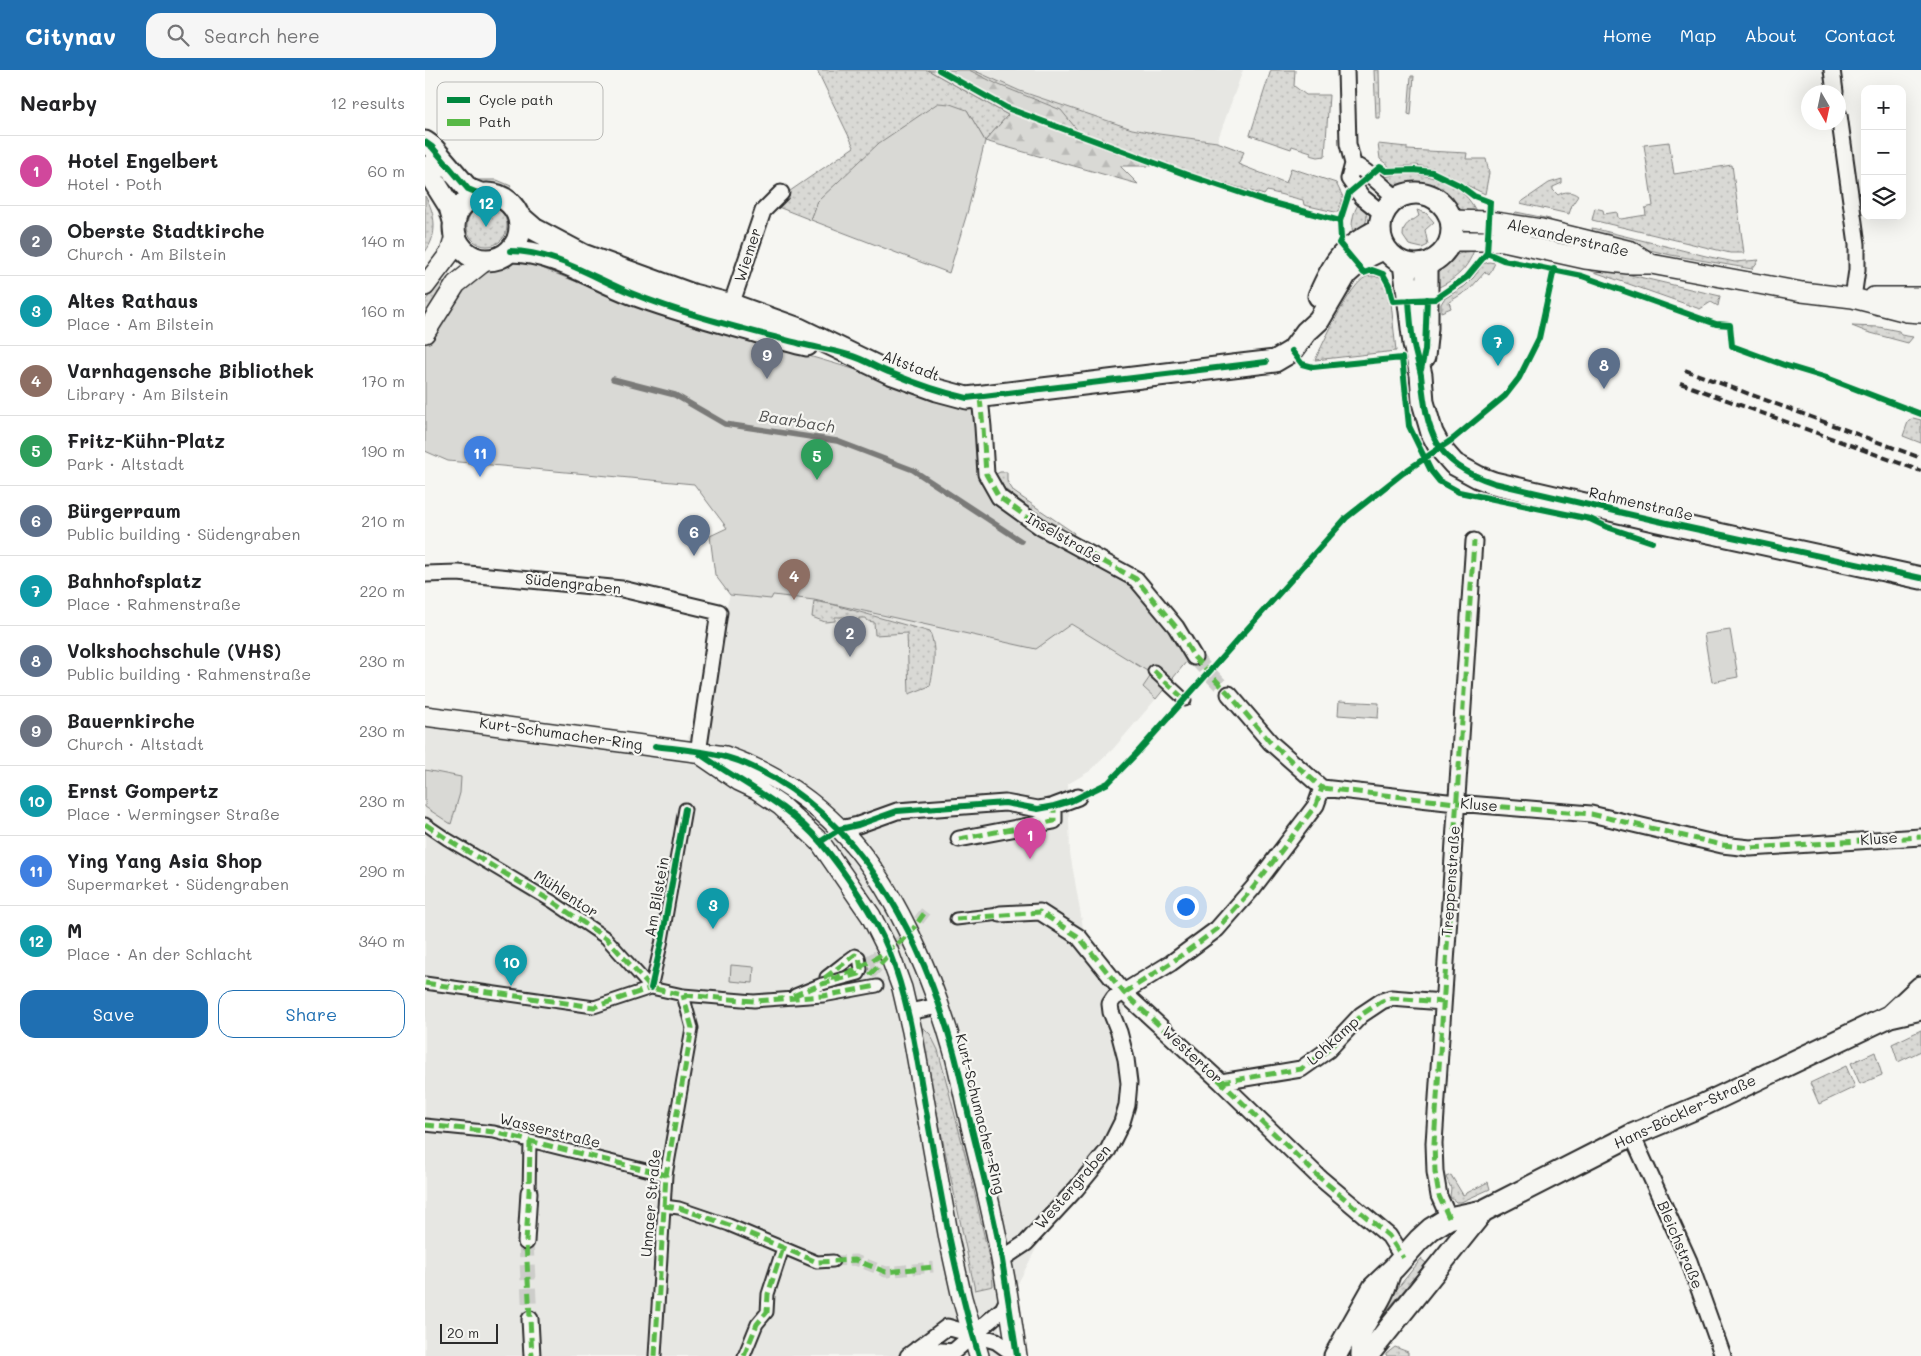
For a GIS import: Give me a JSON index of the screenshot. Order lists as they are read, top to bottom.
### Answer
{
  "streets": {
    "main road": ["Altstadt", "Rahmenstraße", "Hans-Böckler-Straße"],
    "street": [
      "Alexanderstraße",
      "Wiemer",
      "Inselstraße",
      "Südengraben",
      "Kurt-Schumacher-Ring",
      "Kluse",
      "Treppenstraße",
      "Mühlentor",
      "Am Bilstein",
      "Lohkamp",
      "Westertor",
      "Wasserstraße",
      "Westergraben",
      "Unnaer Straße",
      "Bleichstraße"
    ]
  },
  "crossings": [
    ["Alexanderstraße", "Altstadt"],
    ["Alexanderstraße", "Rahmenstraße"],
    ["Wiemer", "Altstadt"],
    ["Altstadt", "Rahmenstraße"],
    ["Altstadt", "Inselstraße"],
    ["Südengraben", "Kurt-Schumacher-Ring"],
    ["Kurt-Schumacher-Ring", "Westergraben"],
    ["Kluse", "Treppenstraße"],
    ["Treppenstraße", "Lohkamp"],
    ["Treppenstraße", "Hans-Böckler-Straße"],
    ["Mühlentor", "Am Bilstein"],
    ["Lohkamp", "Westertor"],
    ["Westertor", "Hans-Böckler-Straße"],
    ["Westertor", "Westergraben"],
    ["Hans-Böckler-Straße", "Bleichstraße"],
    ["Wasserstraße", "Unnaer Straße"]
  ],
  "water": ["Baarbach"],
  "legend": ["Cycle path", "Path"],
  "scale_bar": "20 m",
  "north": "bottom",
  "page": {
    "header": "Citynav",
    "search": "Search here",
    "nav": [
      "Home",
      "Map",
      "About",
      "Contact"
    ],
    "heading": ["Nearby", "12 results"],
    "map_buttons": ["+", "−"],
    "list": [
      {
        "mark": "1",
        "name": "Hotel Engelbert",
        "note": "Hotel · Poth",
        "value": "60 m"
      },
      {
        "mark": "2",
        "name": "Oberste Stadtkirche",
        "note": "Church · Am Bilstein",
        "value": "140 m"
      },
      {
        "mark": "3",
        "name": "Altes Rathaus",
        "note": "Place · Am Bilstein",
        "value": "160 m"
      },
      {
        "mark": "4",
        "name": "Varnhagensche Bibliothek",
        "note": "Library · Am Bilstein",
        "value": "170 m"
      },
      {
        "mark": "5",
        "name": "Fritz-Kühn-Platz",
        "note": "Park · Altstadt",
        "value": "190 m"
      },
      {
        "mark": "6",
        "name": "Bürgerraum",
        "note": "Public building · Südengraben",
        "value": "210 m"
      },
      {
        "mark": "7",
        "name": "Bahnhofsplatz",
        "note": "Place · Rahmenstraße",
        "value": "220 m"
      },
      {
        "mark": "8",
        "name": "Volkshochschule (VHS)",
        "note": "Public building · Rahmenstraße",
        "value": "230 m"
      },
      {
        "mark": "9",
        "name": "Bauernkirche",
        "note": "Church · Altstadt",
        "value": "230 m"
      },
      {
        "mark": "10",
        "name": "Ernst Gompertz",
        "note": "Place · Wermingser Straße",
        "value": "230 m"
      },
      {
        "mark": "11",
        "name": "Ying Yang Asia Shop",
        "note": "Supermarket · Südengraben",
        "value": "290 m"
      },
      {
        "mark": "12",
        "name": "M",
        "note": "Place · An der Schlacht",
        "value": "340 m"
      }
    ],
    "pins": [
      "12",
      "7",
      "9",
      "8",
      "11",
      "5",
      "6",
      "4",
      "2",
      "1",
      "3",
      "10"
    ],
    "buttons": ["Save", "Share"],
    "scale": "20 m"
  }
}
